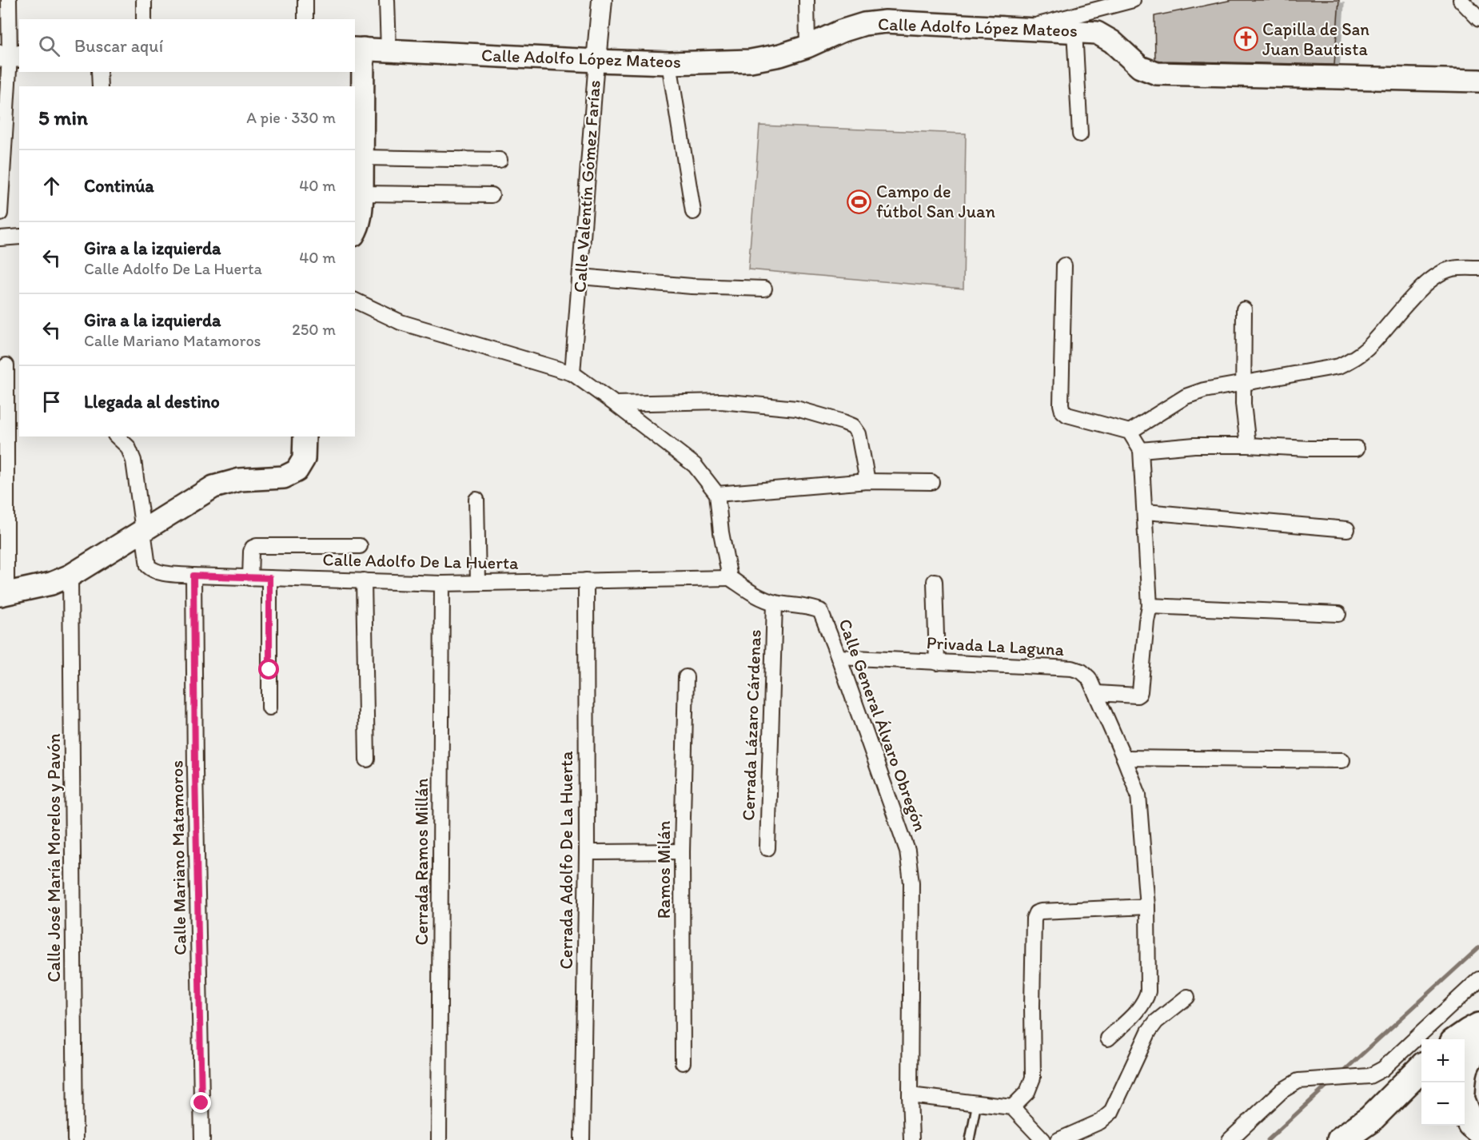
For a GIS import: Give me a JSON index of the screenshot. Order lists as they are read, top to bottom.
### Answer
{
  "streets": {
    "main road": ["Calle Adolfo López Mateos"],
    "street": [
      "Calle Valentín Gómez Farías",
      "Calle Adolfo De La Huerta",
      "Privada La Laguna",
      "Cerrada Lázaro Cárdenas",
      "Calle General Álvaro Obregón",
      "Calle José María Morelos y Pavón",
      "Calle Mariano Matamoros",
      "Cerrada Adolfo De La Huerta",
      "Cerrada Ramos Millán",
      "Ramos Milán"
    ]
  },
  "crossings": [
    ["Calle Adolfo López Mateos", "Calle Valentín Gómez Farías"],
    ["Calle Adolfo De La Huerta", "Calle General Álvaro Obregón"],
    ["Calle Adolfo De La Huerta", "Calle Mariano Matamoros"],
    ["Calle Adolfo De La Huerta", "Cerrada Adolfo De La Huerta"],
    ["Calle Adolfo De La Huerta", "Cerrada Ramos Millán"],
    ["Privada La Laguna", "Calle General Álvaro Obregón"],
    ["Cerrada Lázaro Cárdenas", "Calle General Álvaro Obregón"]
  ],
  "places": {
    "church": ["Capilla de San Juan Bautista"],
    "sports": ["Campo de fútbol San Juan"]
  },
  "page": {
    "search": "Buscar aquí",
    "heading": ["5 min", "A pie · 330 m"],
    "list": [
      ["Continúa", "40 m"],
      ["Gira a la izquierda", "Calle Adolfo De La Huerta", "40 m"],
      ["Gira a la izquierda", "Calle Mariano Matamoros", "250 m"],
      "Llegada al destino"
    ],
    "map_buttons": ["+", "−"]
  }
}
